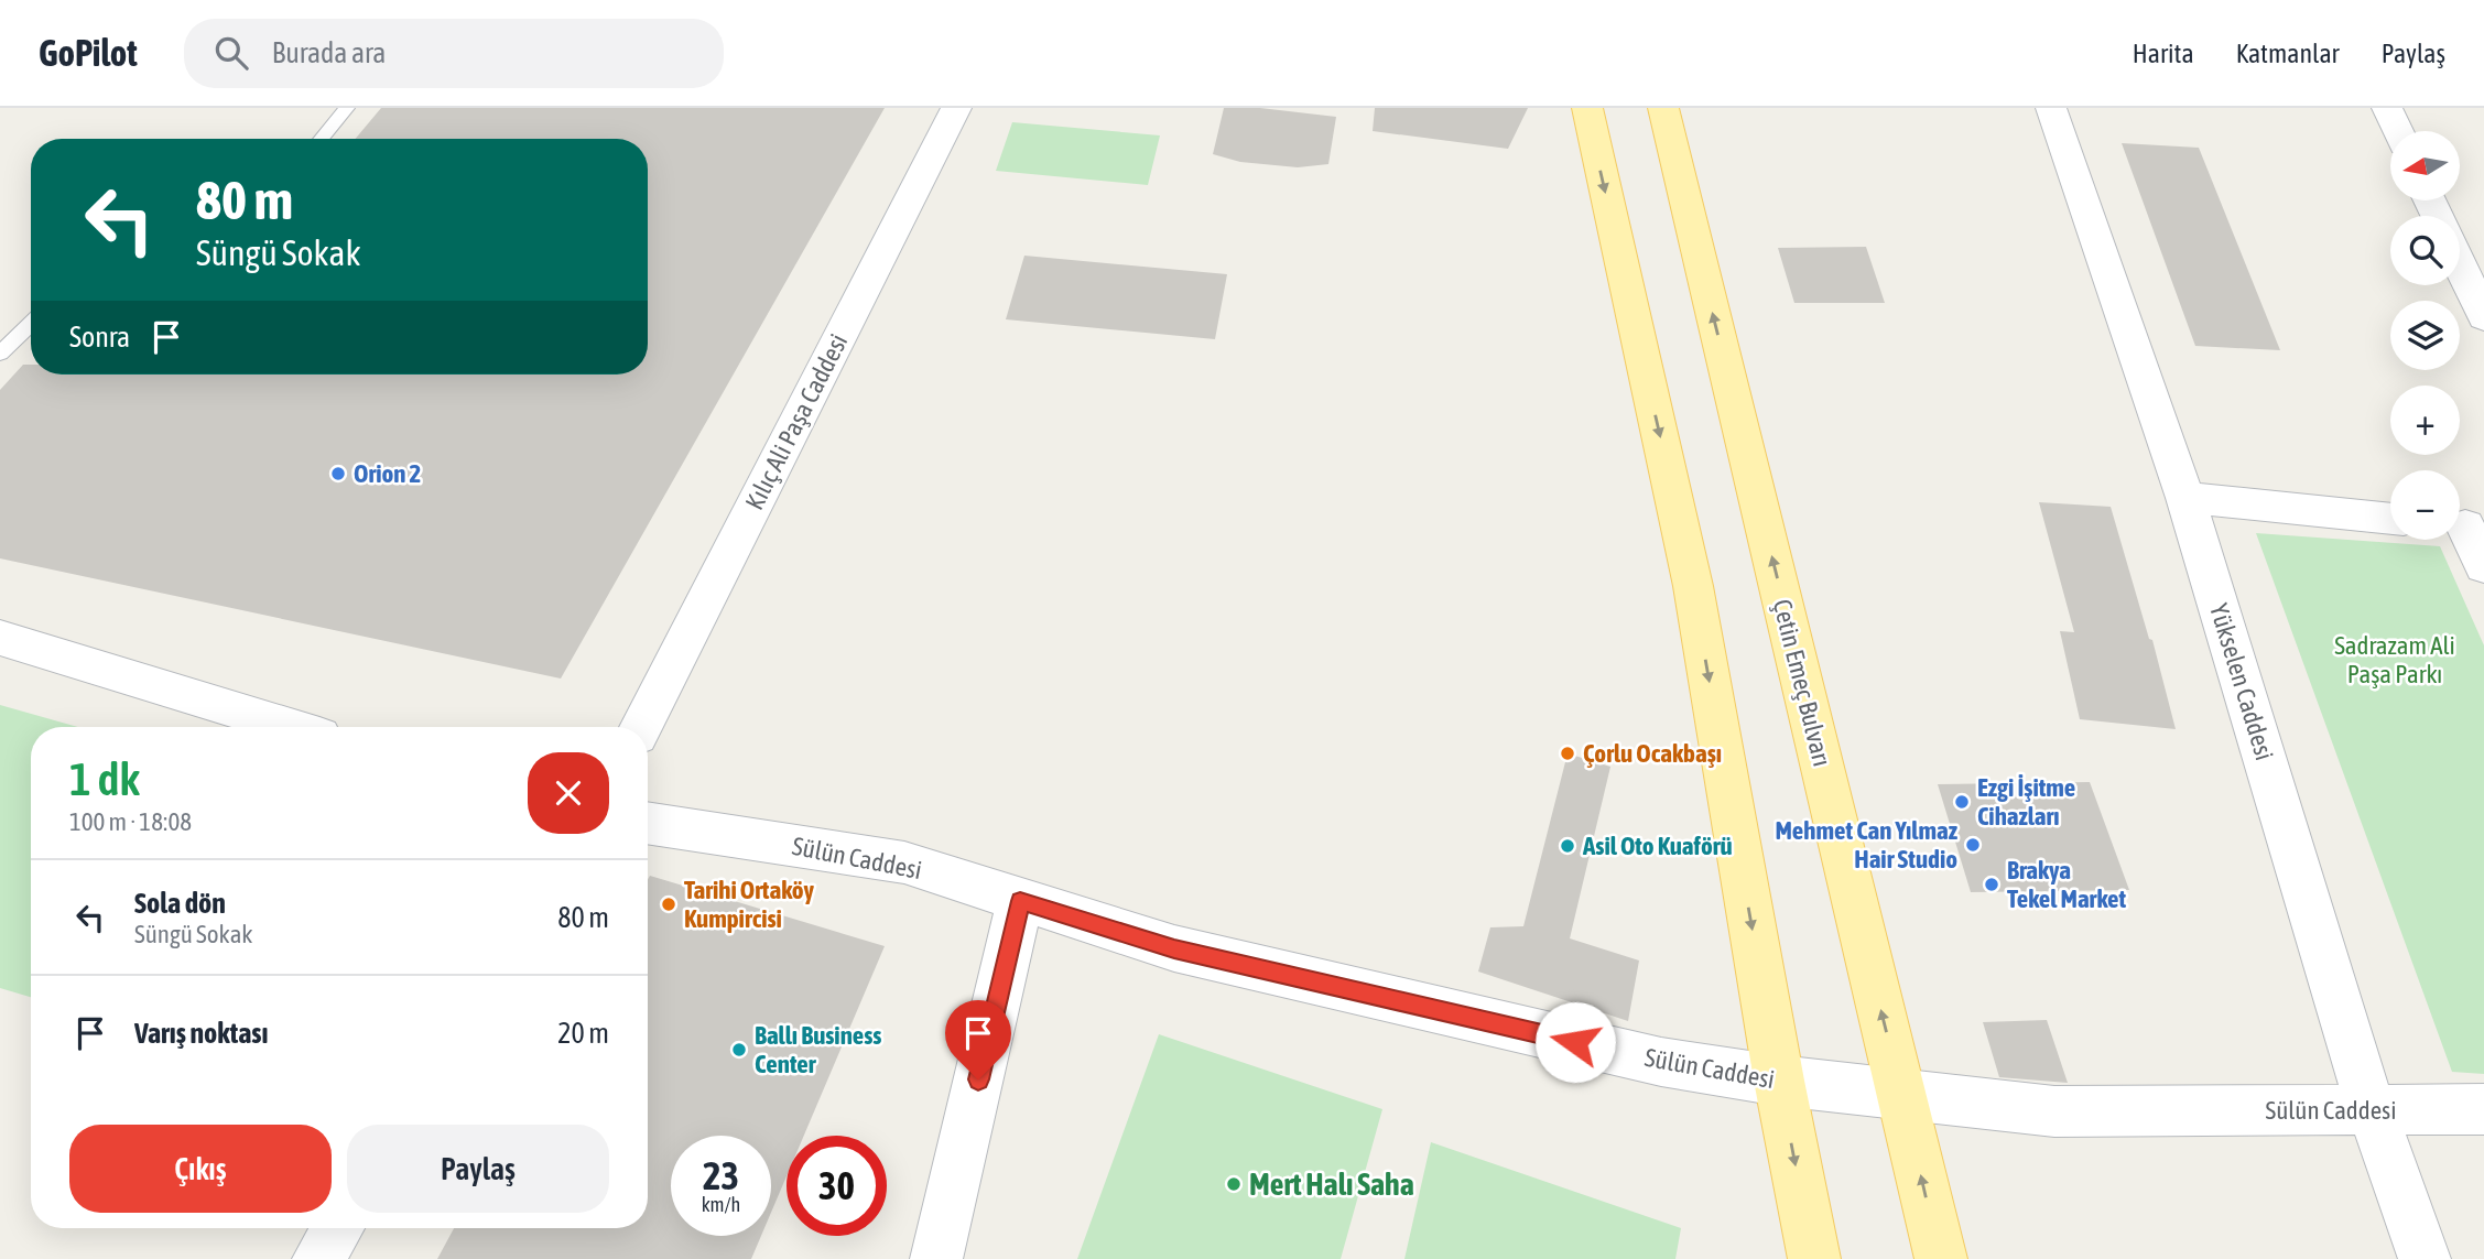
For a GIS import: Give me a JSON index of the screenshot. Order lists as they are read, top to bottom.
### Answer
{
  "streets": {
    "main road": ["Çetin Emeç Bulvarı"],
    "street": ["Kılıç Ali Paşa Caddesi", "Yükselen Caddesi", "Sülün Caddesi"]
  },
  "crossings": [
    ["Yükselen Caddesi", "Sülün Caddesi"],
    ["Çetin Emeç Bulvarı", "Sülün Caddesi"]
  ],
  "parks": ["Sadrazam Ali Paşa Parkı"],
  "places": [
    "Orion 2",
    "Çorlu Ocakbaşı",
    "Ezgi İşitme Cihazları",
    "Mehmet Can Yılmaz Hair Studio",
    "Asil Oto Kuaförü",
    "Brakya Tekel Market",
    "Tarihi Ortaköy Kumpircisi",
    "Ballı Business Center",
    "Mert Halı Saha"
  ],
  "north": "left",
  "page": {
    "header": "GoPilot",
    "search": "Burada ara",
    "nav": ["Harita", "Katmanlar", "Paylaş"],
    "map_buttons": ["+", "−"],
    "turn": ["80 m", "Süngü Sokak"],
    "then": "Sonra",
    "heading": ["1 dk", "100 m · 18:08"],
    "list": [
      {
        "name": "Sola dön",
        "note": "Süngü Sokak",
        "value": "80 m"
      },
      {
        "name": "Varış noktası",
        "value": "20 m"
      }
    ],
    "buttons": ["Çıkış", "Paylaş"],
    "speed": "23 km/h",
    "limit": "30"
  }
}
